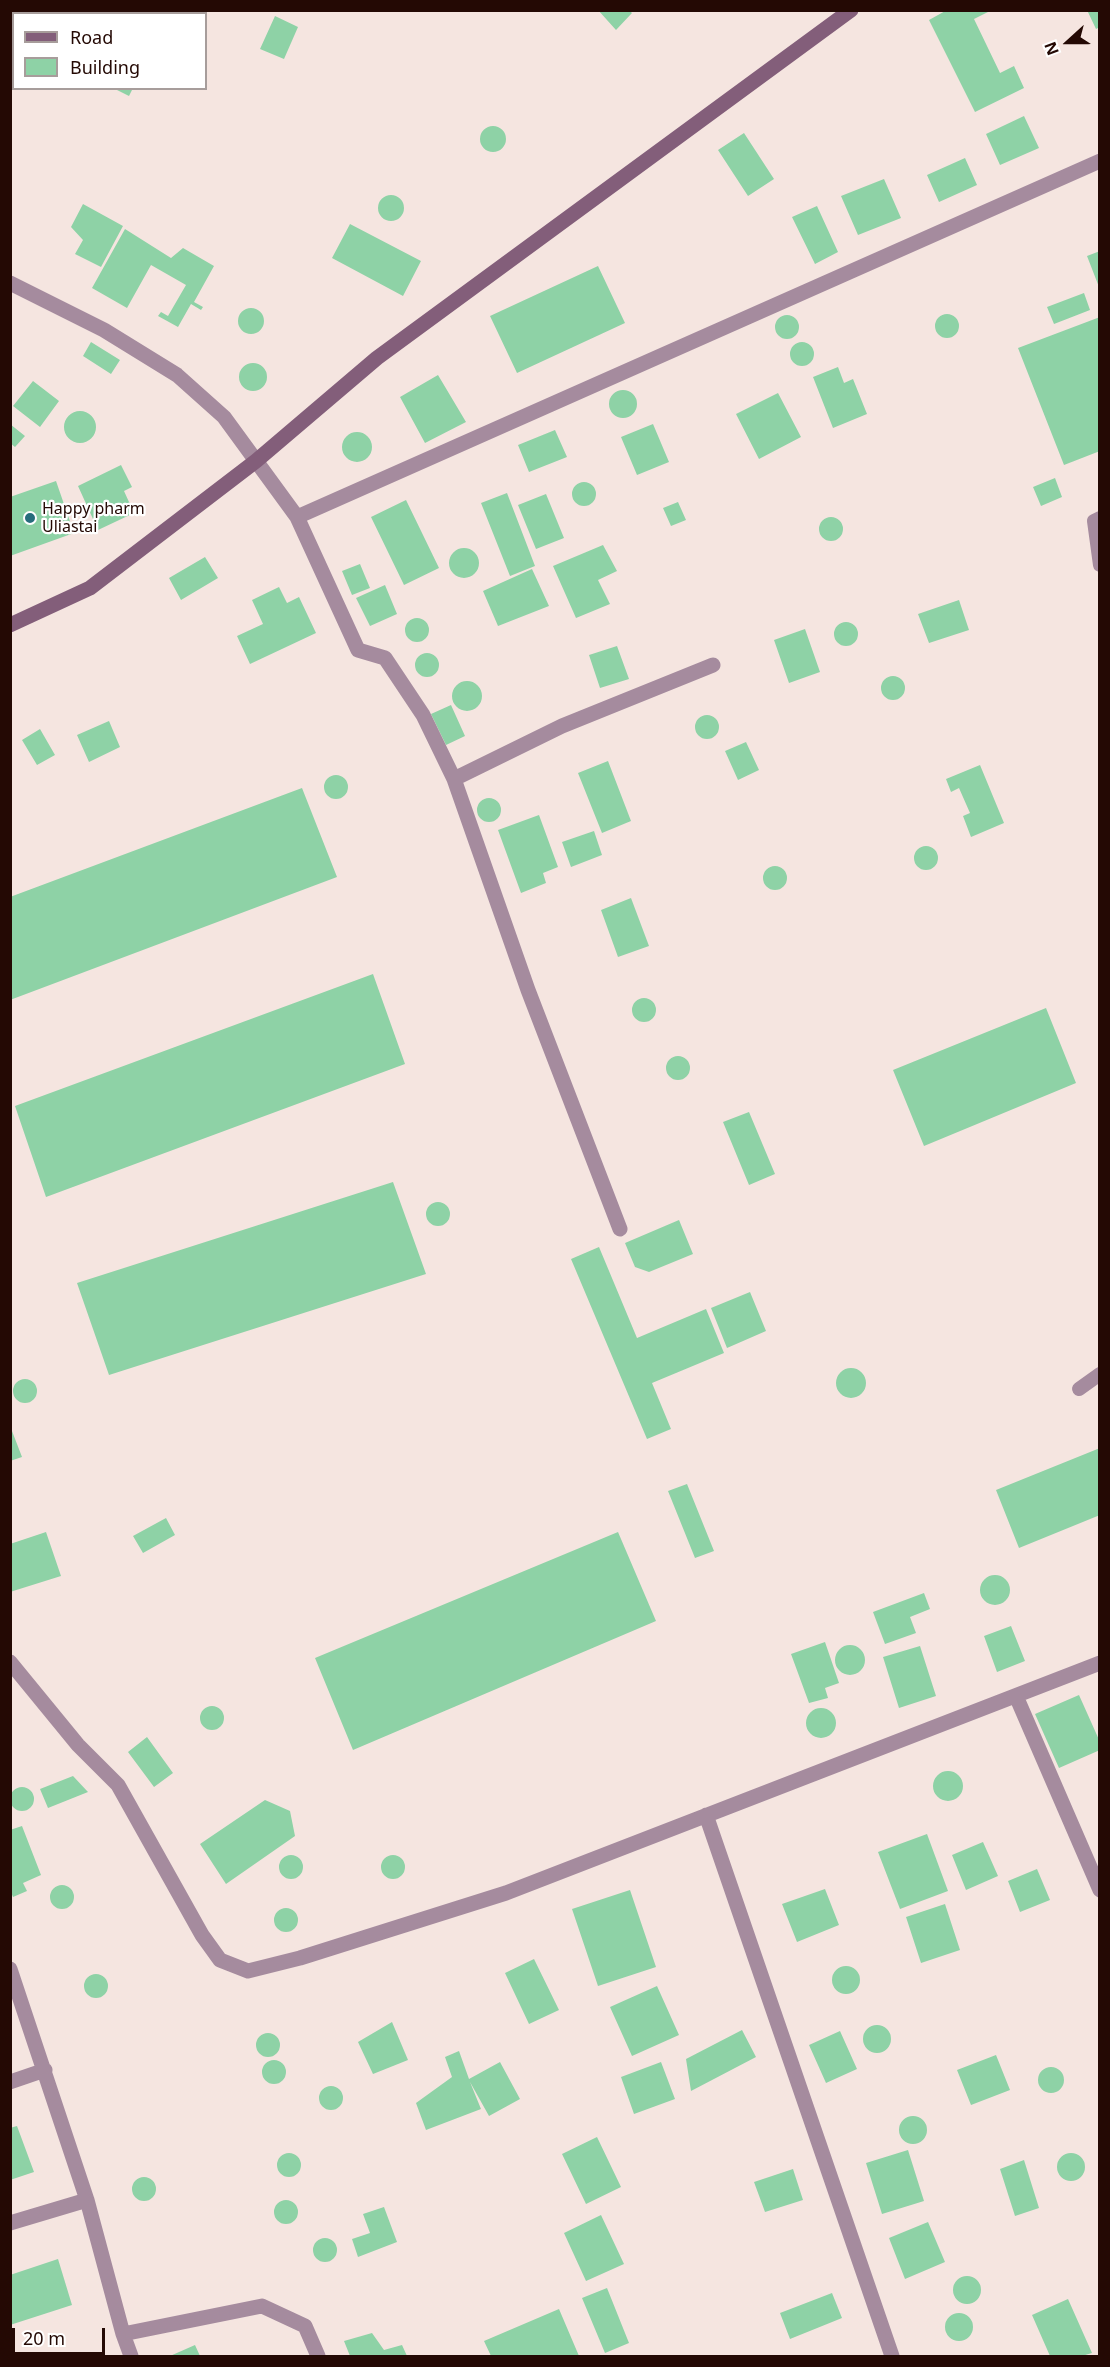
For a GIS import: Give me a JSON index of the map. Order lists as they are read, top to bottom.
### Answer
{
  "places": ["Happy pharm Uliastai"],
  "legend": ["Road", "Building"],
  "scale_bar": "20 m",
  "north": "left"
}
